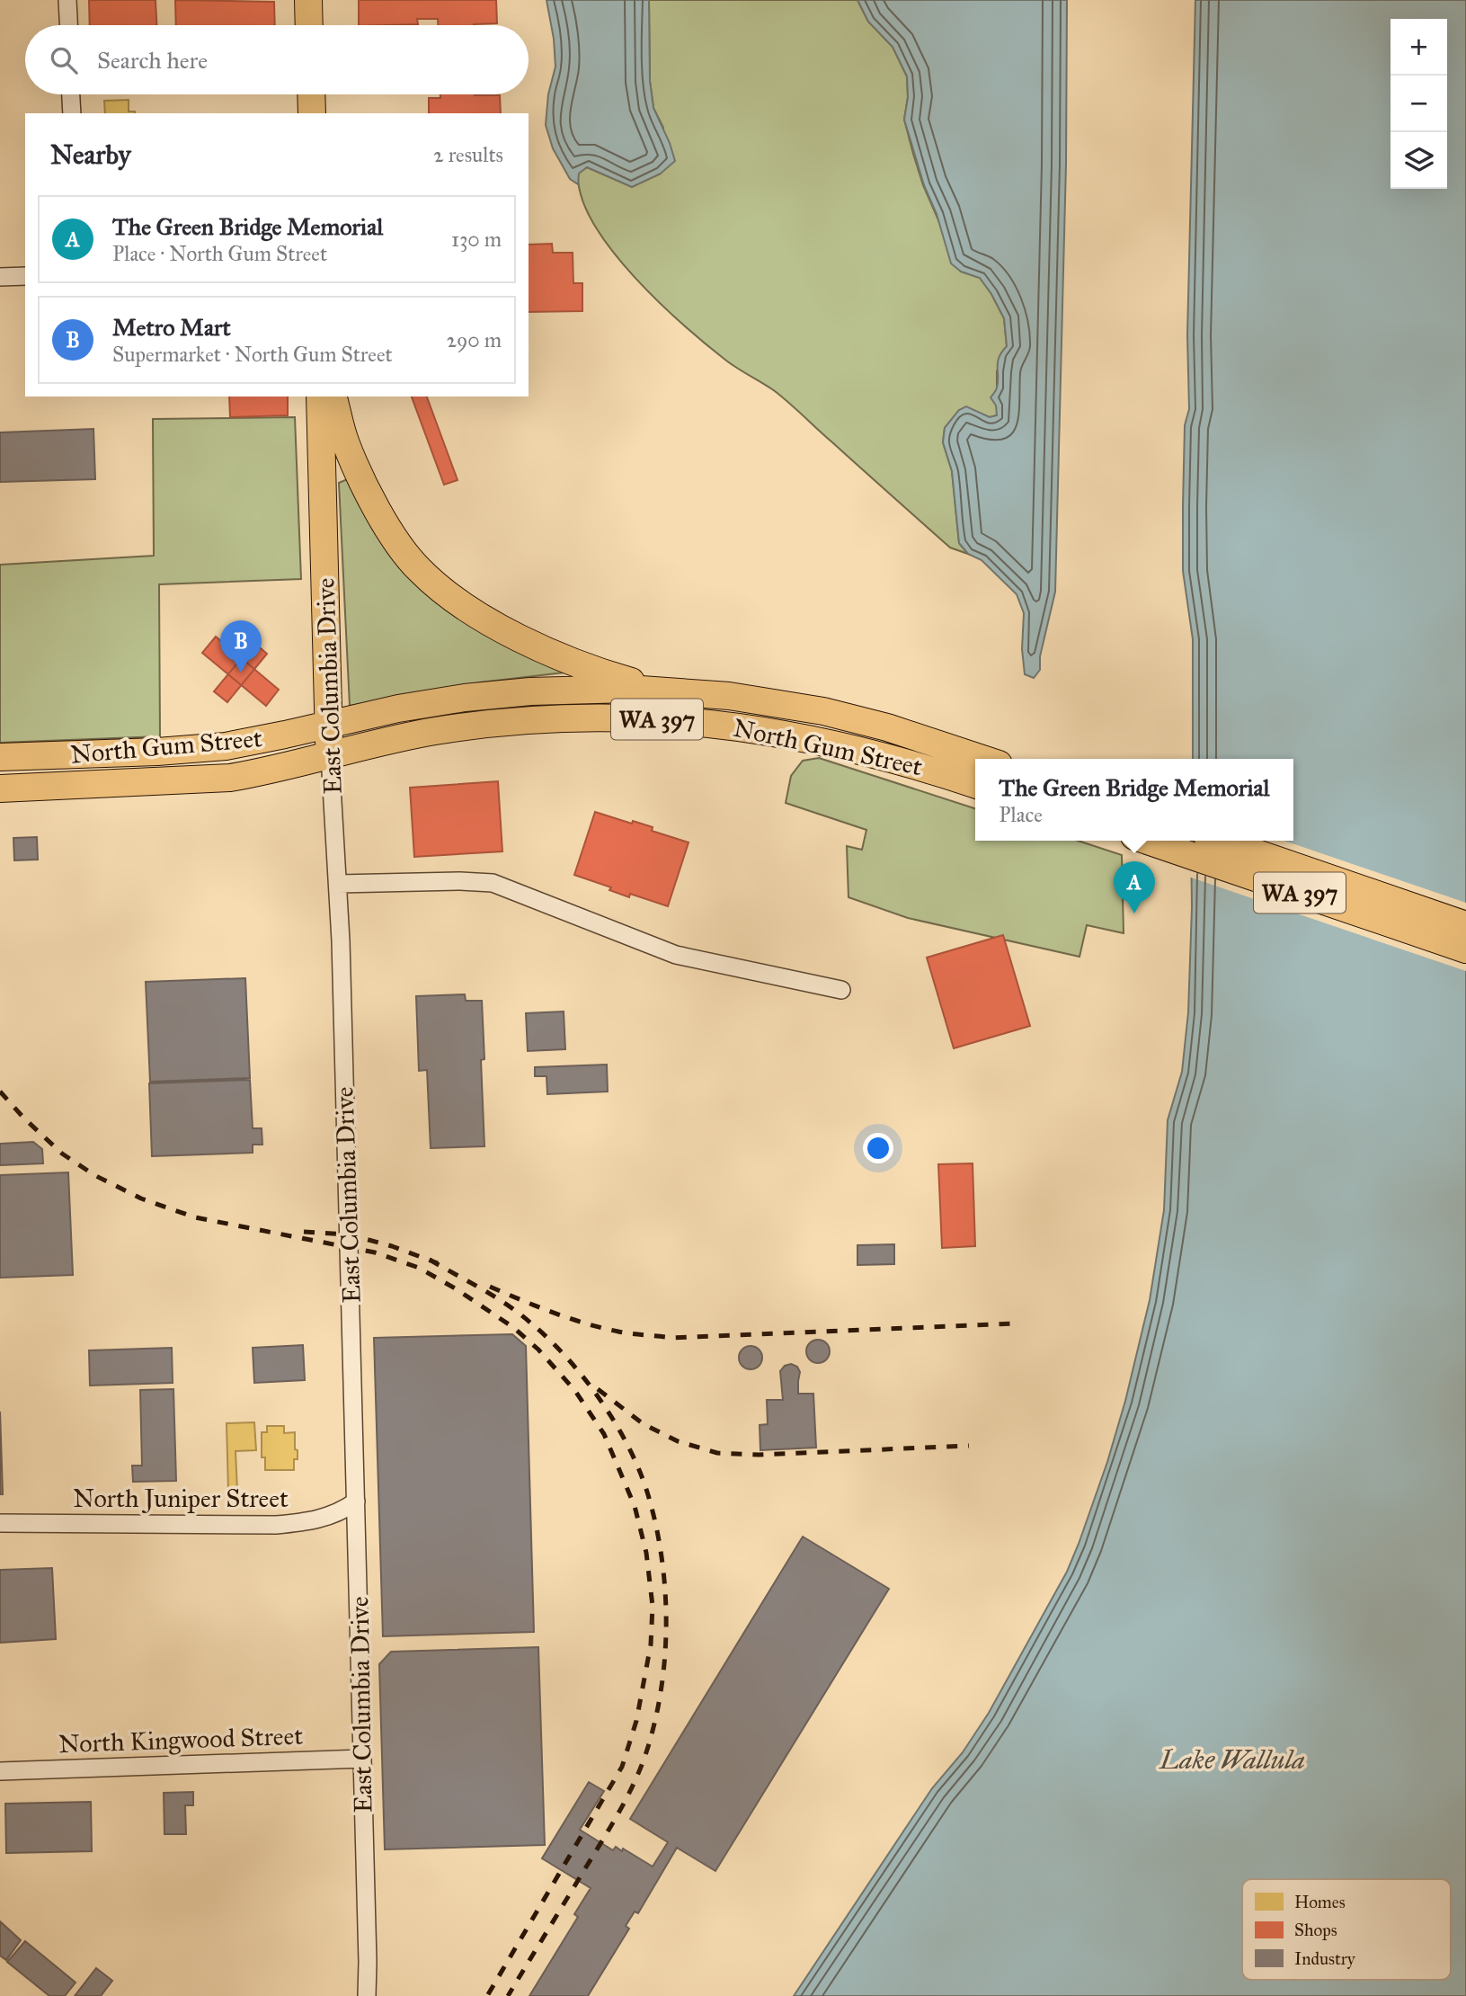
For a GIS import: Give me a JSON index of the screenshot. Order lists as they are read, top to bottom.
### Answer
{
  "streets": {
    "main road": ["East Columbia Drive", "WA 397", "North Gum Street"],
    "street": ["North Juniper Street", "North Kingwood Street"]
  },
  "crossings": [
    ["East Columbia Drive", "North Gum Street"],
    ["East Columbia Drive", "North Juniper Street"],
    ["East Columbia Drive", "North Kingwood Street"]
  ],
  "water": ["Lake Wallula"],
  "legend": ["Homes", "Shops", "Industry"],
  "page": {
    "map_buttons": ["+", "−"],
    "search": "Search here",
    "heading": ["Nearby", "2 results"],
    "list": [
      {
        "mark": "A",
        "name": "The Green Bridge Memorial",
        "note": "Place · North Gum Street",
        "value": "130 m"
      },
      {
        "mark": "B",
        "name": "Metro Mart",
        "note": "Supermarket · North Gum Street",
        "value": "290 m"
      }
    ],
    "pins": ["B", "A"],
    "popup": ["The Green Bridge Memorial", "Place"]
  }
}
